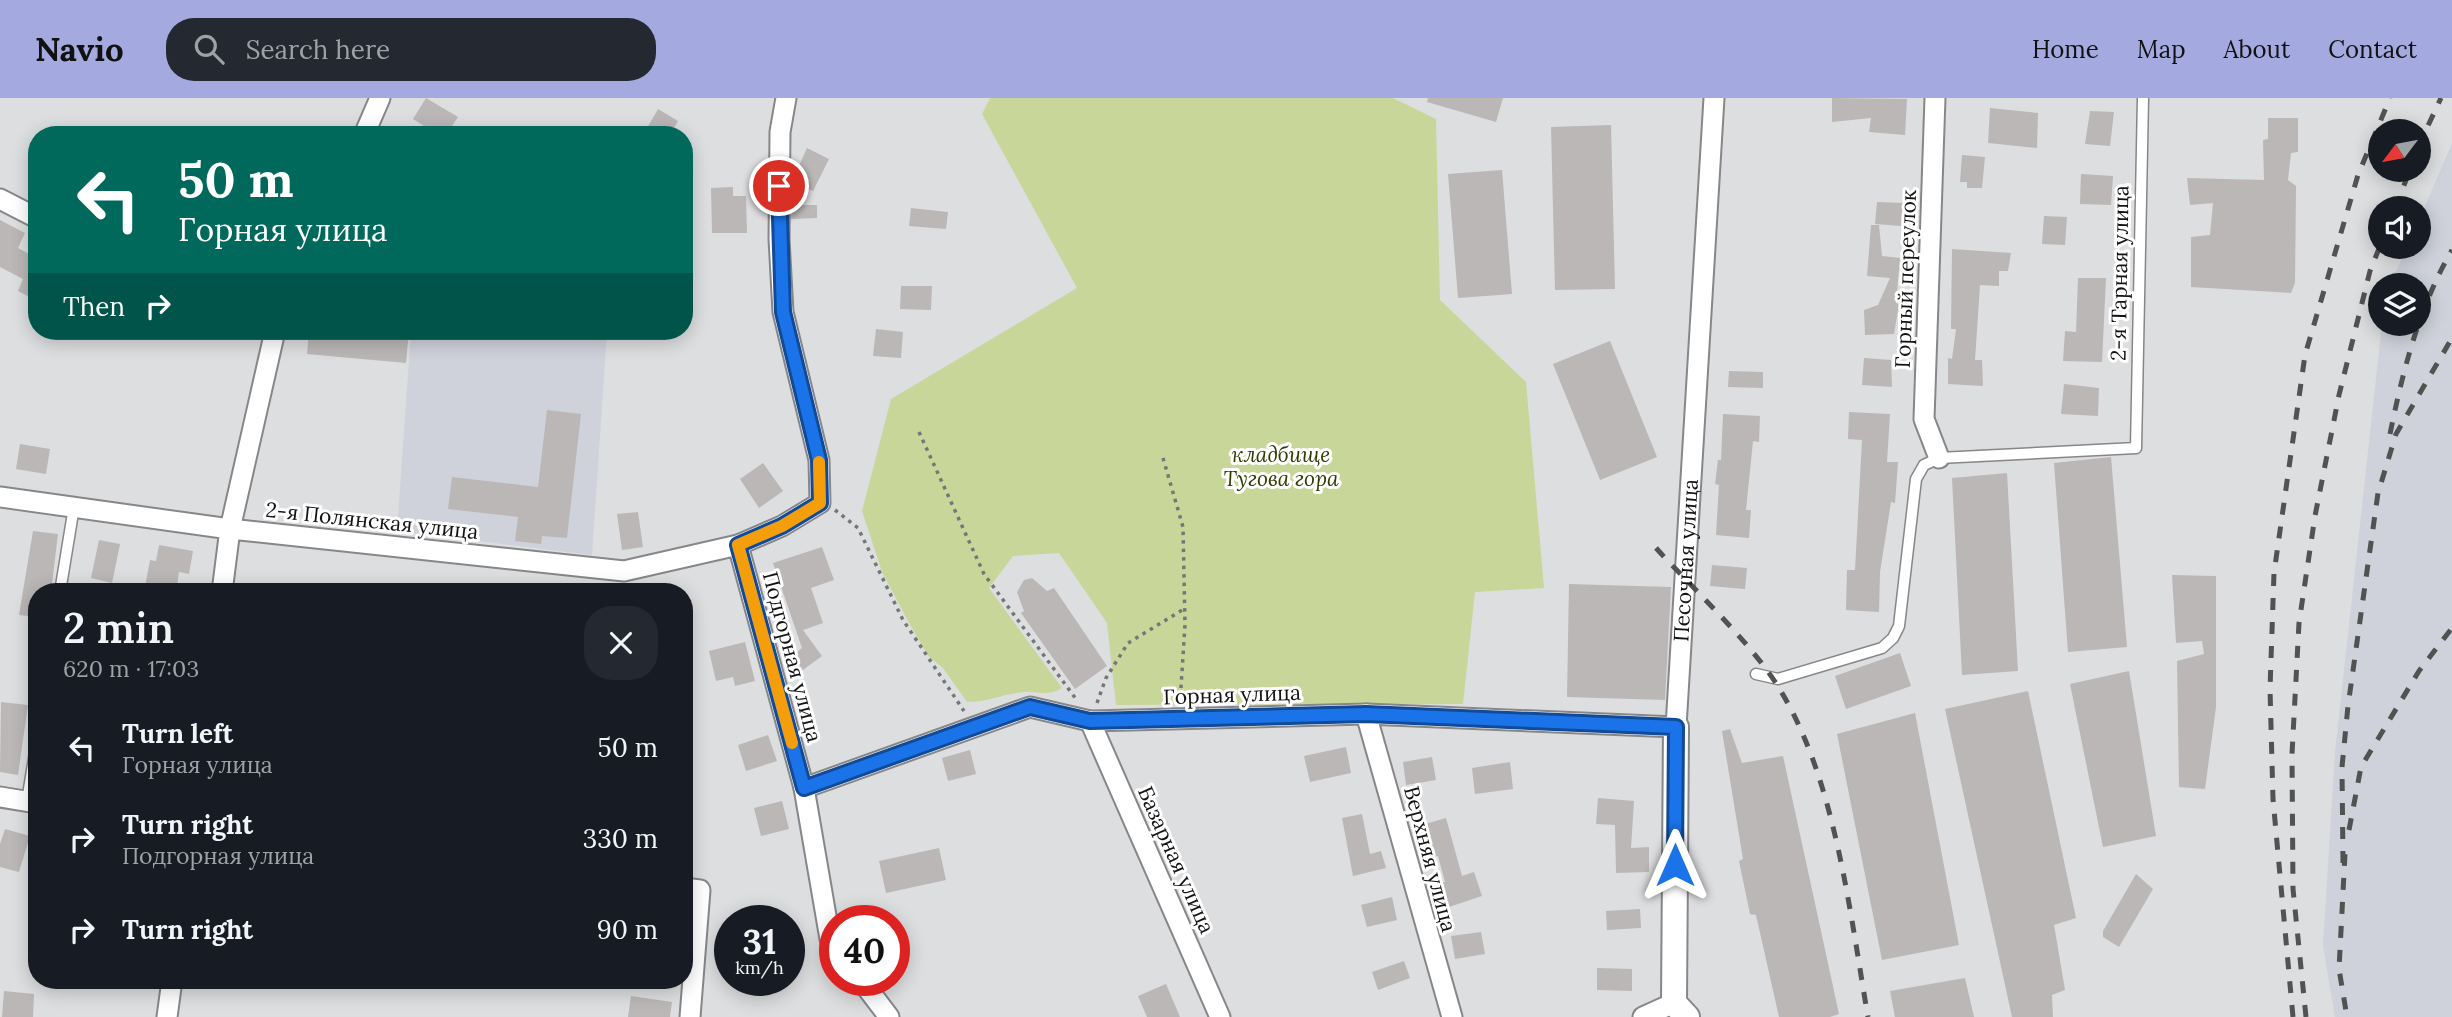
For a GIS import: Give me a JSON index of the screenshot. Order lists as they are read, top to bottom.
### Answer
{
  "streets": {
    "street": [
      "Горный переулок",
      "2-я Полянская улица",
      "Песочная улица",
      "Подгорная улица",
      "Горная улица",
      "Верхняя улица",
      "Базарная улица"
    ],
    "lane": ["2-я Тарная улица"]
  },
  "crossings": [
    ["2-я Тарная улица", "Горный переулок"],
    ["2-я Полянская улица", "Подгорная улица"],
    ["Песочная улица", "Горная улица"],
    ["Подгорная улица", "Горная улица"],
    ["Горная улица", "Верхняя улица"],
    ["Горная улица", "Базарная улица"]
  ],
  "parks": ["кладбище Тугова гора"],
  "north": "bottom left",
  "page": {
    "header": "Navio",
    "search": "Search here",
    "nav": [
      "Home",
      "Map",
      "About",
      "Contact"
    ],
    "turn": ["50 m", "Горная улица"],
    "then": "Then",
    "heading": ["2 min", "620 m · 17:03"],
    "list": [
      {
        "name": "Turn left",
        "note": "Горная улица",
        "value": "50 m"
      },
      {
        "name": "Turn right",
        "note": "Подгорная улица",
        "value": "330 m"
      },
      {
        "name": "Turn right",
        "value": "90 m"
      }
    ],
    "speed": "31 km/h",
    "limit": "40"
  }
}
